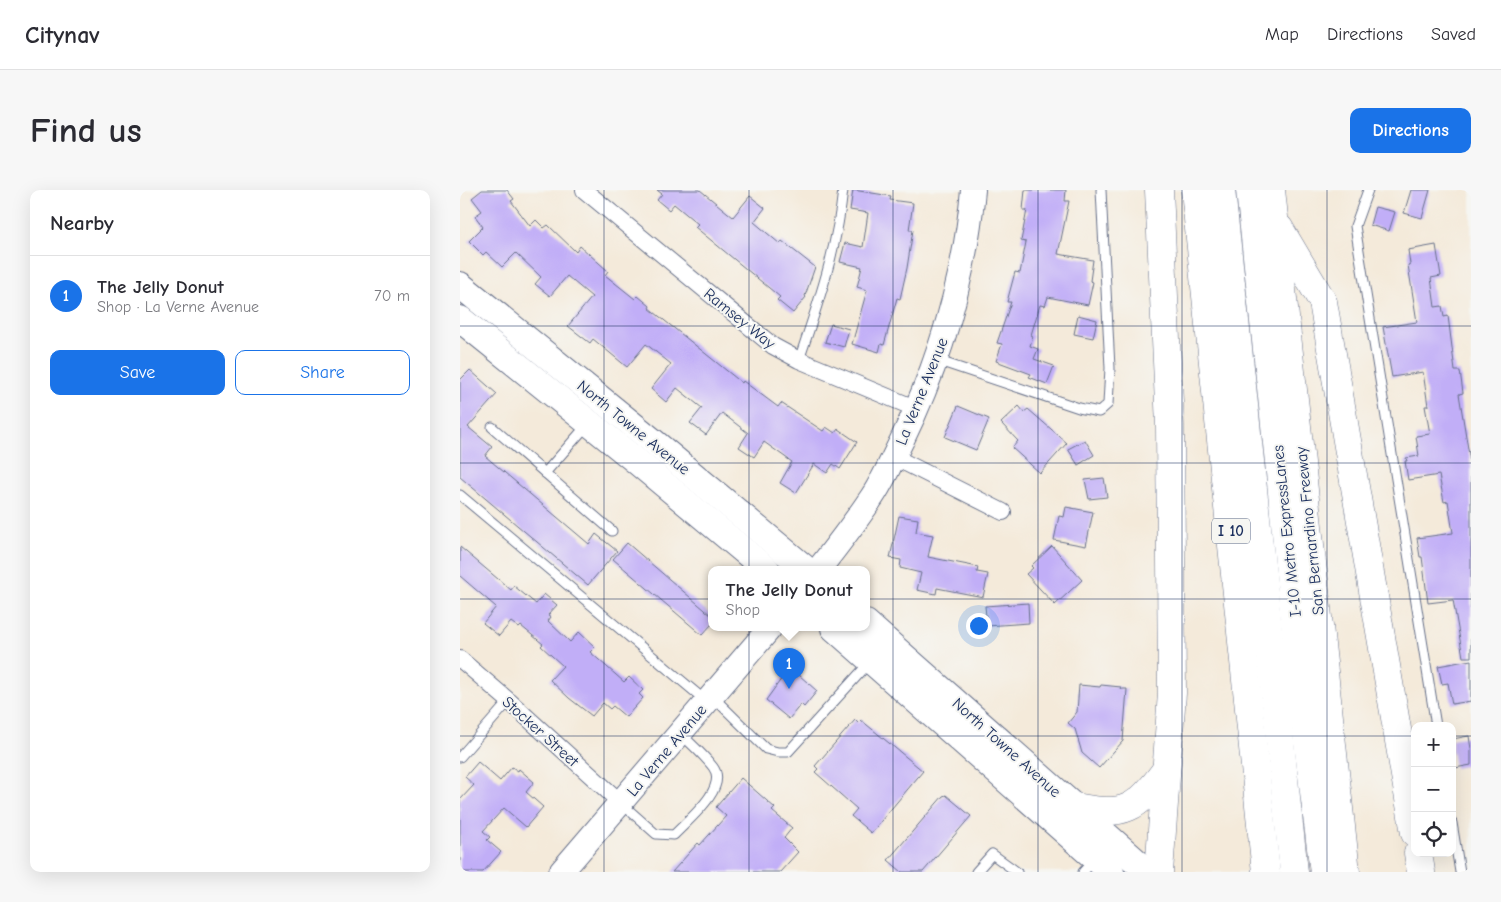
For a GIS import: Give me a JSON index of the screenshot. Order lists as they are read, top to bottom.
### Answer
{
  "streets": {
    "highway": ["I 10", "I-10 Metro ExpressLanes", "San Bernardino Freeway"],
    "main road": ["La Verne Avenue", "North Towne Avenue"],
    "street": ["Ramsey Way", "Stocker Street"]
  },
  "crossings": [
    ["Ramsey Way", "La Verne Avenue"],
    ["La Verne Avenue", "Stocker Street"]
  ],
  "page": {
    "header": "Citynav",
    "nav": ["Map", "Directions", "Saved"],
    "buttons": [
      "Directions",
      ["Save", "Share"]
    ],
    "title": "Find us",
    "heading": "Nearby",
    "list": [
      {
        "mark": "1",
        "name": "The Jelly Donut",
        "note": "Shop · La Verne Avenue",
        "value": "70 m"
      }
    ],
    "popup": ["The Jelly Donut", "Shop"],
    "pins": "1",
    "map_buttons": ["+", "−"]
  }
}
